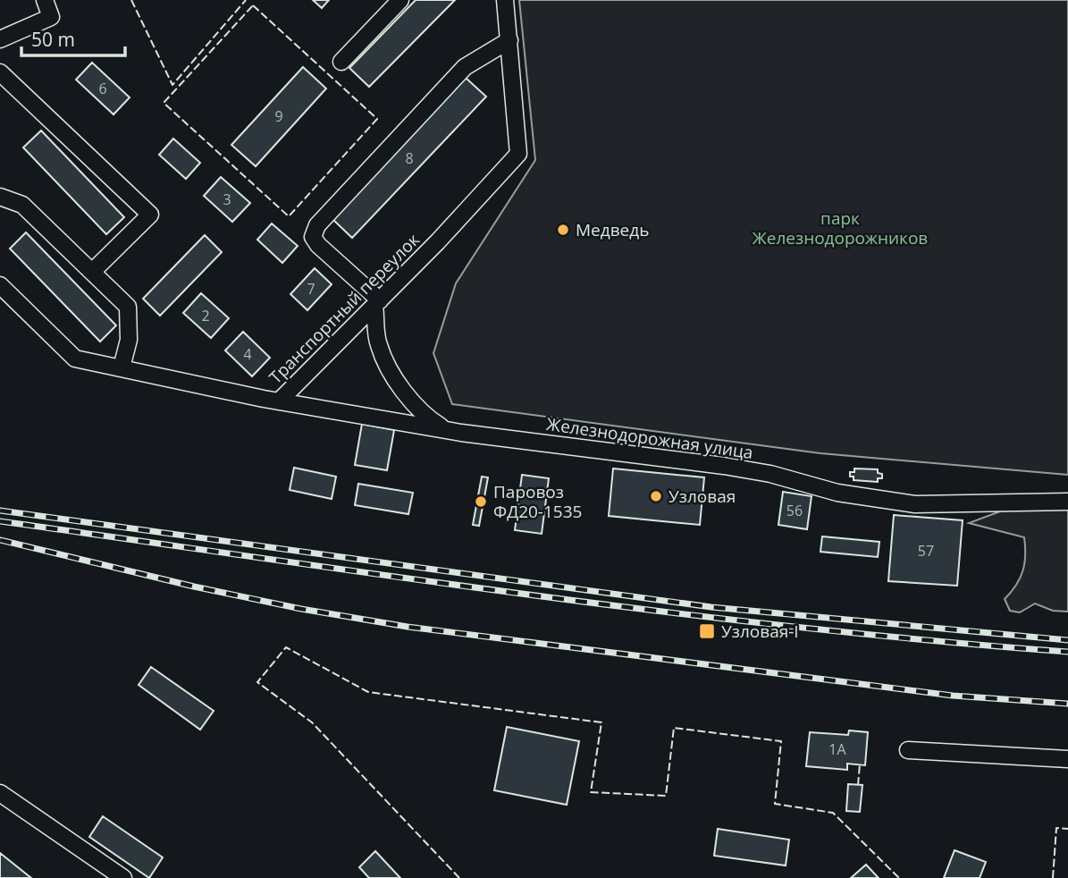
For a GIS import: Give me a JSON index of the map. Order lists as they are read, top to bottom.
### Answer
{
  "streets": {
    "street": ["Транспортный переулок", "Железнодорожная улица"]
  },
  "crossings": [
    ["Транспортный переулок", "Железнодорожная улица"]
  ],
  "parks": ["парк Железнодорожников"],
  "places": {
    "other": ["Медведь", "Узловая", "Паровоз ФД20-1535"],
    "transit": ["Узловая-I"]
  },
  "house_numbers": [
    "6",
    "9",
    "8",
    "3",
    "7",
    "2",
    "4",
    "56",
    "57",
    "1А"
  ],
  "scale_bar": "50 m"
}
